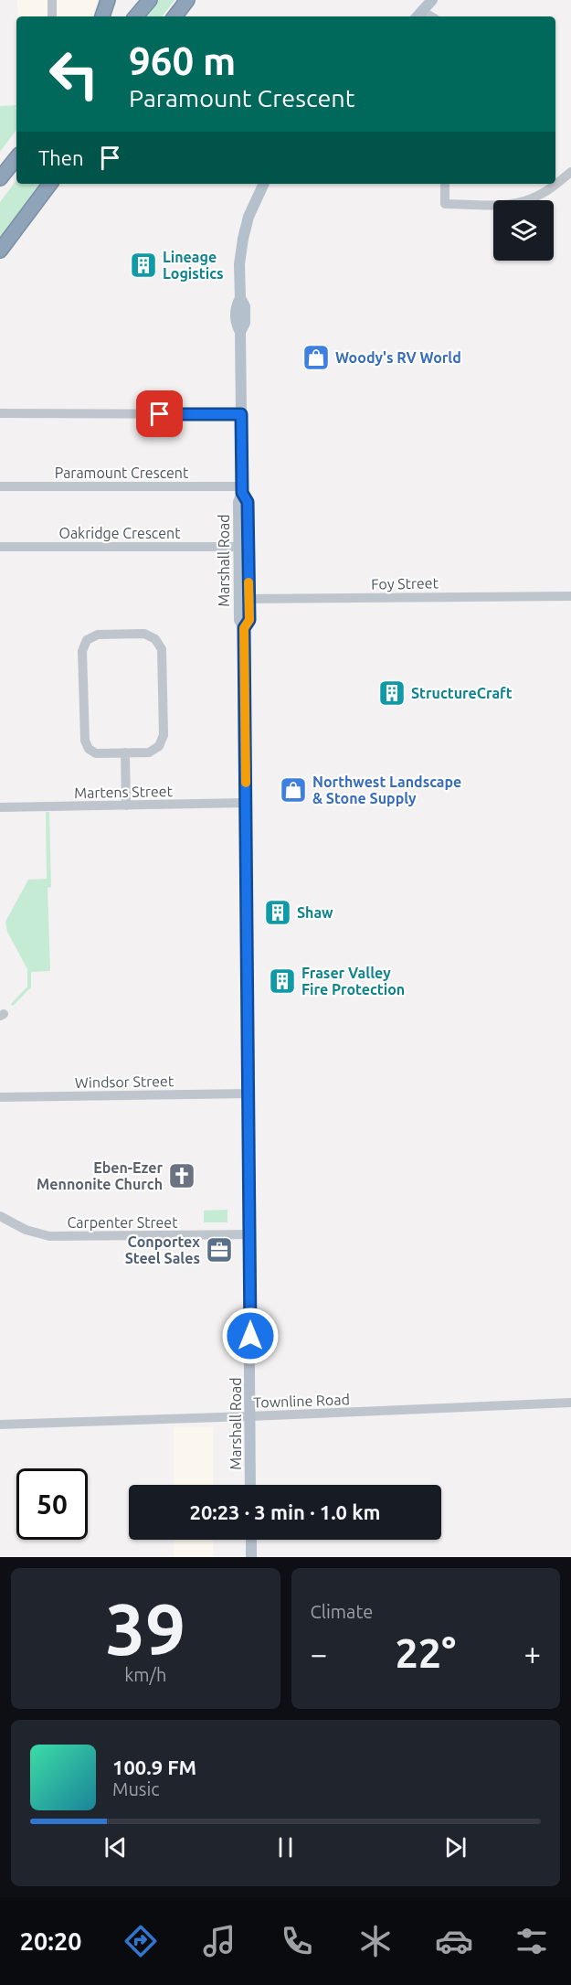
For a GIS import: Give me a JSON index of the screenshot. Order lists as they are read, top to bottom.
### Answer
{
  "streets": {
    "main road": ["Marshall Road"],
    "street": [
      "Paramount Crescent",
      "Oakridge Crescent",
      "Foy Street",
      "Martens Street",
      "Windsor Street",
      "Carpenter Street",
      "Townline Road"
    ]
  },
  "crossings": [
    ["Paramount Crescent", "Marshall Road"],
    ["Oakridge Crescent", "Marshall Road"],
    ["Marshall Road", "Foy Street"],
    ["Marshall Road", "Martens Street"],
    ["Marshall Road", "Windsor Street"],
    ["Marshall Road", "Carpenter Street"],
    ["Marshall Road", "Townline Road"]
  ],
  "places": {
    "building": [
      "Lineage Logistics",
      "StructureCraft",
      "Shaw",
      "Fraser Valley Fire Protection"
    ],
    "shop": ["Woody's RV World", "Northwest Landscape & Stone Supply"],
    "church": ["Eben-Ezer Mennonite Church"],
    "office": ["Conportex Steel Sales"]
  },
  "page": {
    "turn": ["960 m", "Paramount Crescent"],
    "then": "Then",
    "limit": "50",
    "trip": "20:23 · 3 min · 1.0 km",
    "tile": [
      ["39", "km/h"],
      "Climate"
    ],
    "heat": ["−", "22°", "+"],
    "song": ["100.9 FM", "Music"],
    "tabs": "20:20"
  }
}
